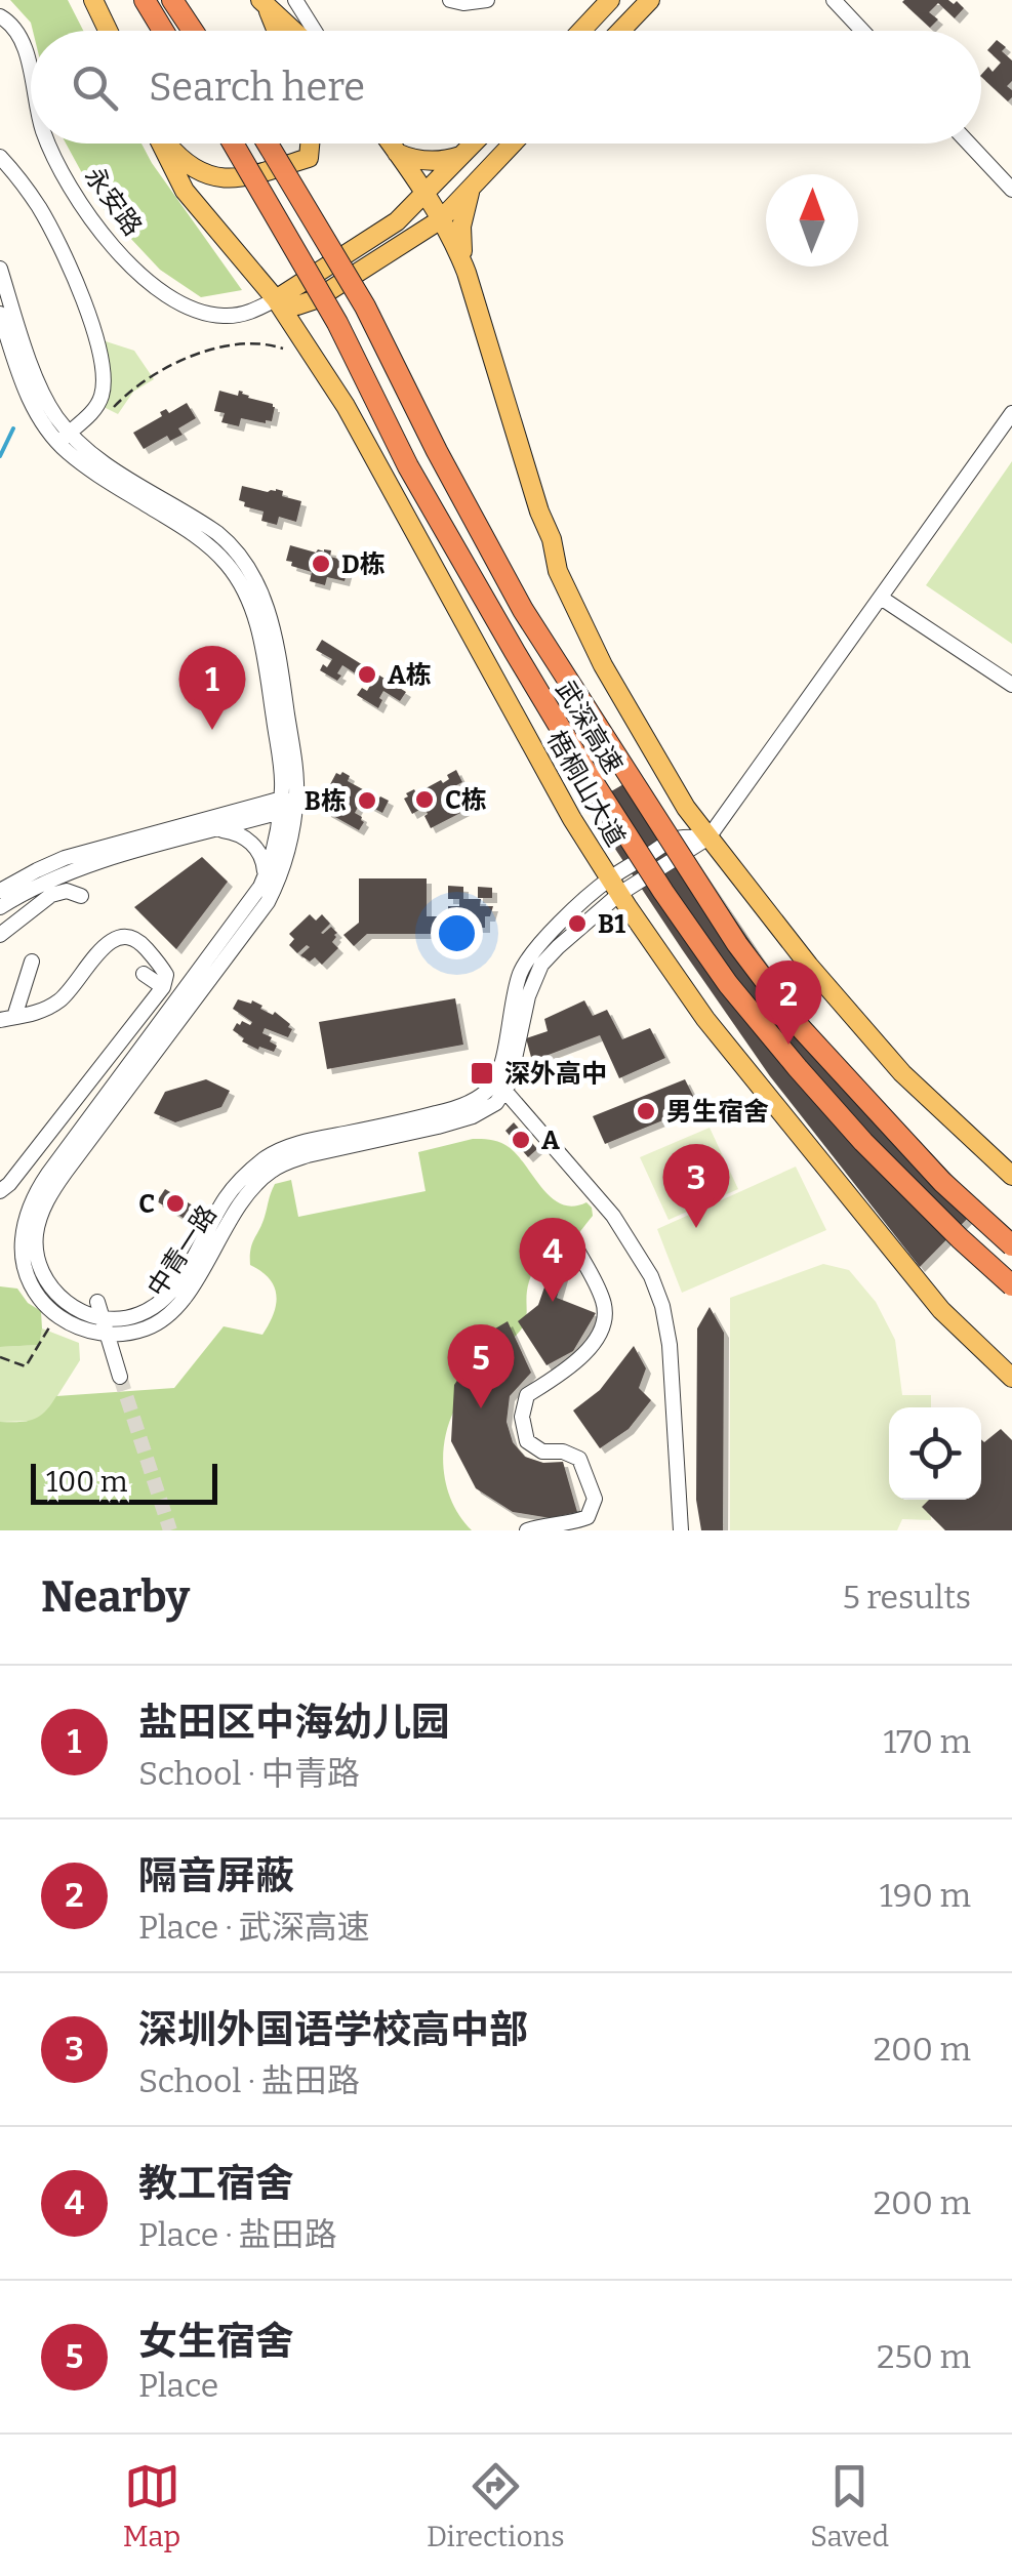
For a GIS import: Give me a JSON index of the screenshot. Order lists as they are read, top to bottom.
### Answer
{
  "streets": {
    "highway": ["武深高速"],
    "main road": ["永安路", "梧桐山大道"],
    "street": ["中青一路"]
  },
  "crossings": [
    ["永安路", "梧桐山大道"]
  ],
  "places": {
    "other": [
      "D栋",
      "A栋",
      "C栋",
      "B栋",
      "B1",
      "男生宿舍",
      "A",
      "C"
    ],
    "transit": ["深外高中"]
  },
  "scale_bar": "100 m",
  "north": "top",
  "page": {
    "search": "Search here",
    "pins": [
      "1",
      "2",
      "3",
      "4",
      "5"
    ],
    "scale": "100 m",
    "heading": ["Nearby", "5 results"],
    "list": [
      {
        "mark": "1",
        "name": "盐田区中海幼儿园",
        "note": "School · 中青路",
        "value": "170 m"
      },
      {
        "mark": "2",
        "name": "隔音屏蔽",
        "note": "Place · 武深高速",
        "value": "190 m"
      },
      {
        "mark": "3",
        "name": "深圳外国语学校高中部",
        "note": "School · 盐田路",
        "value": "200 m"
      },
      {
        "mark": "4",
        "name": "教工宿舍",
        "note": "Place · 盐田路",
        "value": "200 m"
      },
      {
        "mark": "5",
        "name": "女生宿舍",
        "note": "Place",
        "value": "250 m"
      }
    ],
    "nav": ["Map", "Directions", "Saved"]
  }
}
